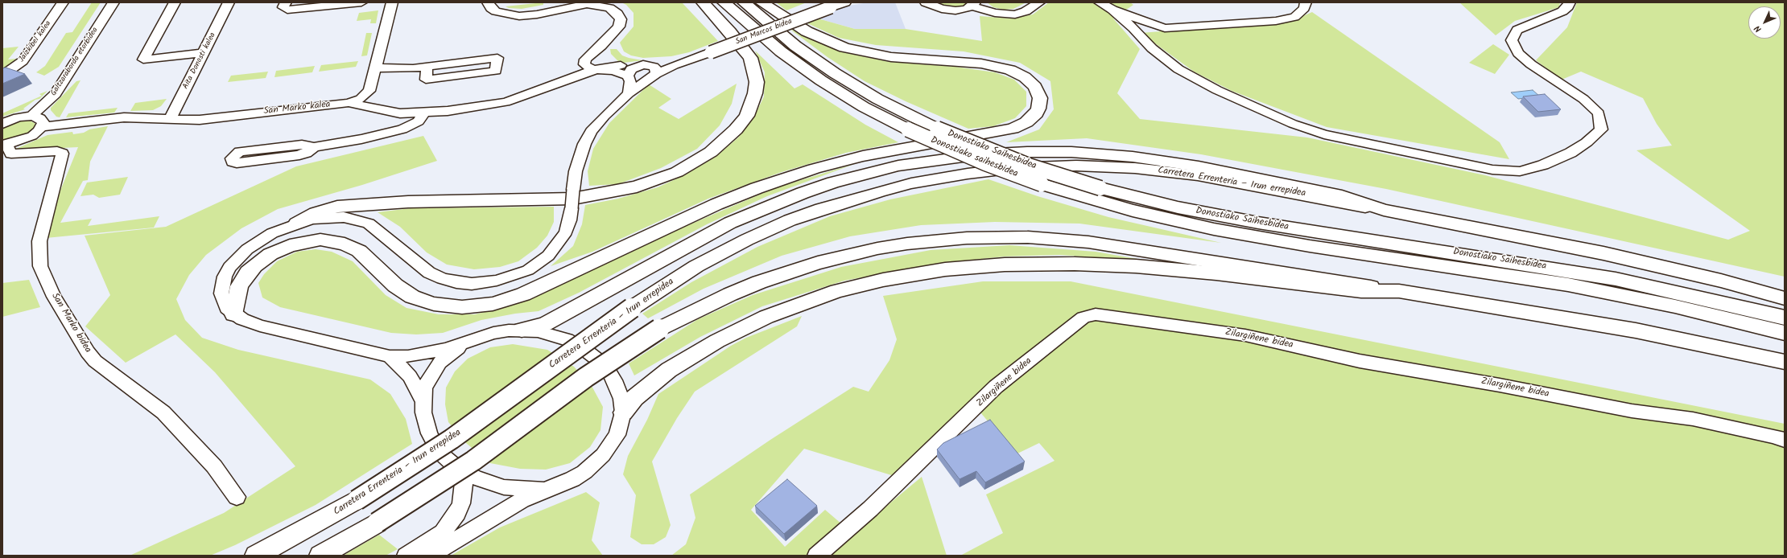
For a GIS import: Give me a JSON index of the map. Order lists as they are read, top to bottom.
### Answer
{
  "streets": {
    "main road": ["Donostiako Saihesbidea", "Donostiako saihesbidea", "Carretera Errenteria – Irun errepidea"],
    "street": [
      "San Marcos bidea",
      "Jaizkibel kalea",
      "Aita Donosti kalea",
      "Galtzaraborda etorbidea",
      "San Marko kalea",
      "San Marko bidea",
      "Zilargiñene bidea"
    ]
  },
  "crossings": [
    ["Aita Donosti kalea", "San Marko kalea"],
    ["Donostiako Saihesbidea", "Donostiako saihesbidea"]
  ],
  "north": "bottom left"
}
